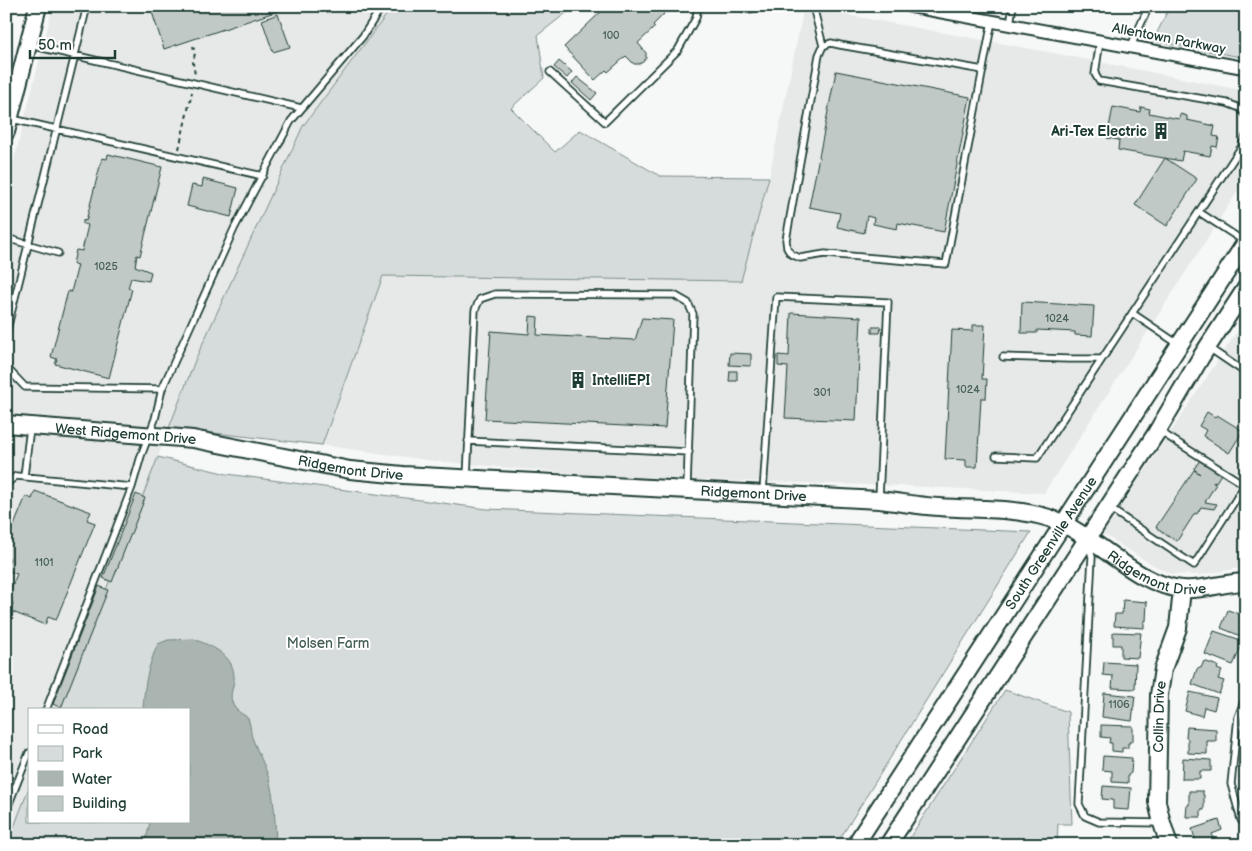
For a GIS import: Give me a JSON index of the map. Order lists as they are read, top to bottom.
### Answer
{
  "streets": {
    "street": [
      "Allentown Parkway",
      "West Ridgemont Drive",
      "Ridgemont Drive",
      "South Greenville Avenue",
      "Collin Drive"
    ]
  },
  "crossings": [
    ["West Ridgemont Drive", "Ridgemont Drive"],
    ["Ridgemont Drive", "South Greenville Avenue"],
    ["Ridgemont Drive", "Collin Drive"]
  ],
  "parks": ["Molsen Farm"],
  "places": {
    "building": ["Ari-Tex Electric", "IntelliEPI"]
  },
  "house_numbers": [
    "100",
    "1025",
    "1024",
    "1024",
    "301",
    "1101",
    "1106"
  ],
  "legend": [
    "Road",
    "Park",
    "Water",
    "Building"
  ],
  "scale_bar": "50 m"
}
